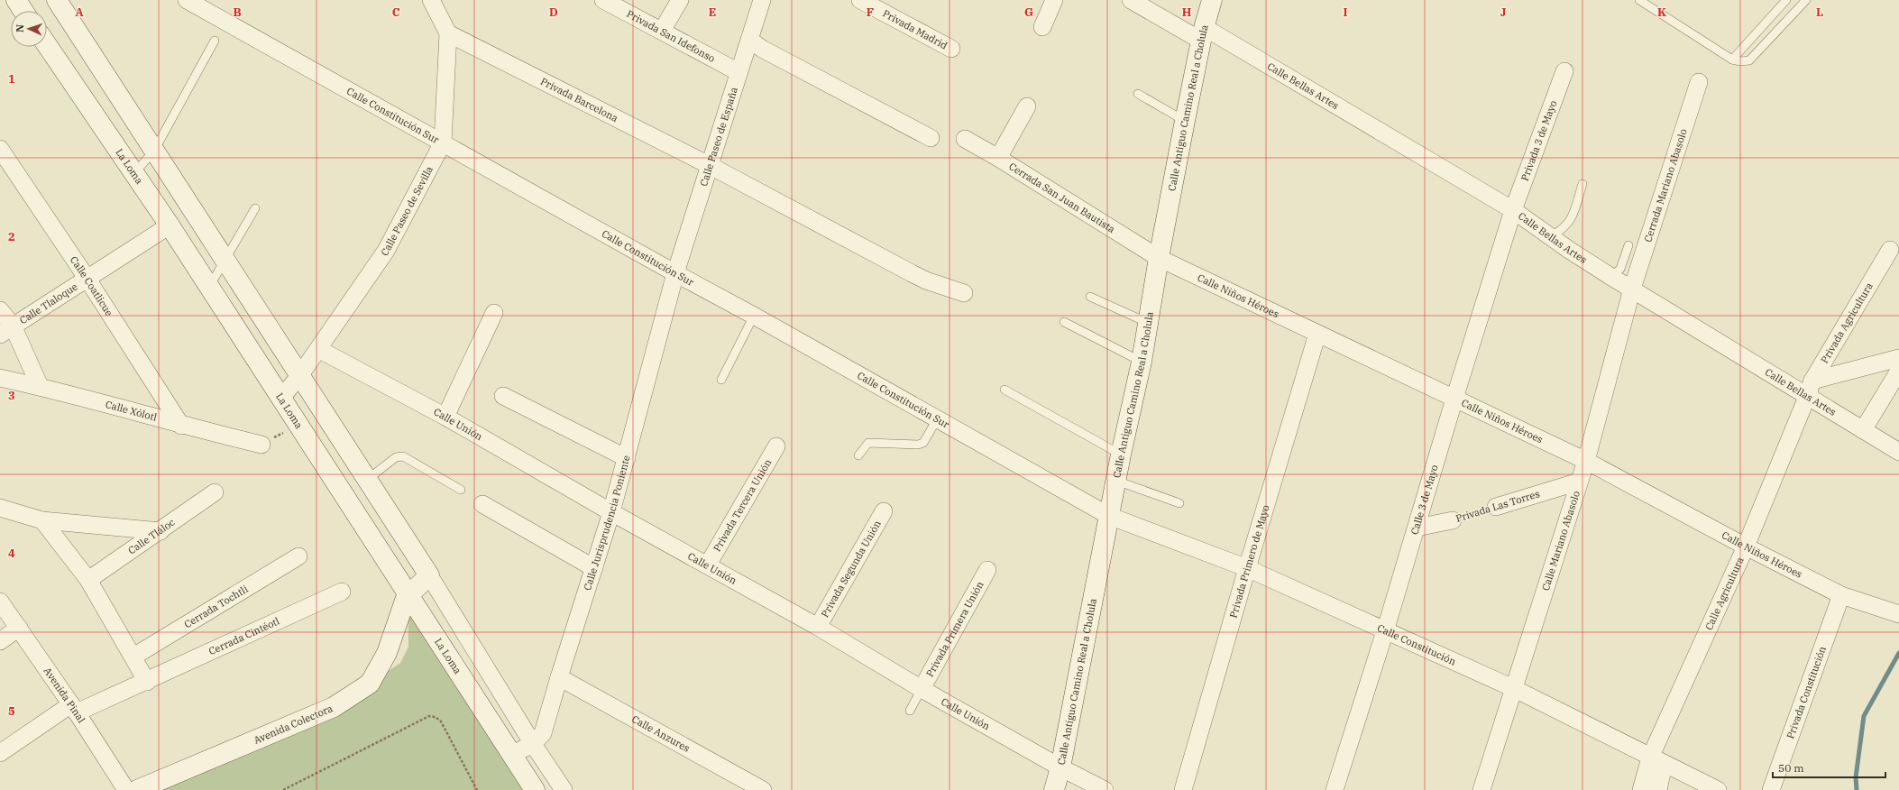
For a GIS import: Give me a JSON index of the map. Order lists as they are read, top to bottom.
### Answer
{
  "streets": {
    "street": [
      "Privada Madrid",
      "Privada San Idefonso",
      "Calle Bellas Artes",
      "Privada Barcelona",
      "Calle Antiguo Camino Real a Cholula",
      "Calle Constitución Sur",
      "Calle Paseo de España",
      "Privada 3 de Mayo",
      "La Loma",
      "Cerrada Mariano Abasolo",
      "Cerrada San Juan Bautista",
      "Calle Paseo de Sevilla",
      "Calle Coatlicue",
      "Calle Niños Héroes",
      "Calle Tlaloque",
      "Privada Agricultura",
      "Calle Xólotl",
      "Calle Unión",
      "Calle 3 de Mayo",
      "Privada Tercera Unión",
      "Privada Las Torres",
      "Calle Jurisprudencia Poniente",
      "Calle Tláloc",
      "Calle Mariano Abasolo",
      "Privada Primero de Mayo",
      "Privada Segunda Unión",
      "Calle Agricultura",
      "Cerrada Tochtli",
      "Privada Primera Unión",
      "Cerrada Cintéotl",
      "Calle Constitución",
      "Privada Constitución",
      "Avenida Pinal",
      "Avenida Colectora",
      "Calle Anzures"
    ]
  },
  "crossings": [
    ["Privada San Idefonso", "Calle Paseo de España"],
    ["Calle Bellas Artes", "Calle Antiguo Camino Real a Cholula"],
    ["Calle Bellas Artes", "Privada 3 de Mayo"],
    ["Calle Bellas Artes", "Cerrada Mariano Abasolo"],
    ["Calle Bellas Artes", "Privada Agricultura"],
    ["Calle Bellas Artes", "Calle 3 de Mayo"],
    ["Calle Bellas Artes", "Calle Mariano Abasolo"],
    ["Calle Bellas Artes", "Calle Agricultura"],
    ["Privada Barcelona", "Calle Paseo de España"],
    ["Privada Barcelona", "Calle Paseo de Sevilla"],
    ["Calle Antiguo Camino Real a Cholula", "Calle Constitución Sur"],
    ["Calle Antiguo Camino Real a Cholula", "Cerrada San Juan Bautista"],
    ["Calle Antiguo Camino Real a Cholula", "Calle Niños Héroes"],
    ["Calle Antiguo Camino Real a Cholula", "Calle Unión"],
    ["Calle Antiguo Camino Real a Cholula", "Calle Constitución"],
    ["Calle Constitución Sur", "Calle Paseo de España"],
    ["Calle Constitución Sur", "Calle Paseo de Sevilla"],
    ["Calle Constitución Sur", "Calle Jurisprudencia Poniente"],
    ["Calle Constitución Sur", "Calle Constitución"],
    ["Calle Paseo de España", "Calle Jurisprudencia Poniente"],
    ["Privada 3 de Mayo", "Calle 3 de Mayo"],
    ["La Loma", "Calle Paseo de Sevilla"],
    ["La Loma", "Calle Tlaloque"],
    ["La Loma", "Calle Jurisprudencia Poniente"],
    ["La Loma", "Avenida Colectora"],
    ["Cerrada Mariano Abasolo", "Calle Mariano Abasolo"],
    ["Cerrada San Juan Bautista", "Calle Niños Héroes"],
    ["Calle Paseo de Sevilla", "Calle Unión"],
    ["Calle Coatlicue", "Calle Tlaloque"],
    ["Calle Coatlicue", "Calle Xólotl"],
    ["Calle Niños Héroes", "Calle 3 de Mayo"],
    ["Calle Niños Héroes", "Calle Mariano Abasolo"],
    ["Calle Niños Héroes", "Privada Primero de Mayo"],
    ["Calle Niños Héroes", "Calle Agricultura"],
    ["Calle Niños Héroes", "Privada Constitución"],
    ["Privada Agricultura", "Calle Agricultura"],
    ["Calle Unión", "Privada Tercera Unión"],
    ["Calle Unión", "Calle Jurisprudencia Poniente"],
    ["Calle Unión", "Privada Segunda Unión"],
    ["Calle Unión", "Privada Primera Unión"],
    ["Calle 3 de Mayo", "Privada Las Torres"],
    ["Calle 3 de Mayo", "Calle Constitución"],
    ["Privada Las Torres", "Calle Mariano Abasolo"],
    ["Calle Jurisprudencia Poniente", "Calle Anzures"],
    ["Calle Mariano Abasolo", "Calle Constitución"],
    ["Privada Primero de Mayo", "Calle Constitución"],
    ["Calle Agricultura", "Calle Constitución"],
    ["Cerrada Cintéotl", "Avenida Pinal"]
  ],
  "scale_bar": "50 m",
  "north": "left",
  "grid": {
    "columns": [
      "A",
      "B",
      "C",
      "D",
      "E",
      "F",
      "G",
      "H",
      "I",
      "J",
      "K",
      "L"
    ],
    "rows": [
      "1",
      "2",
      "3",
      "4",
      "5"
    ]
  }
}
